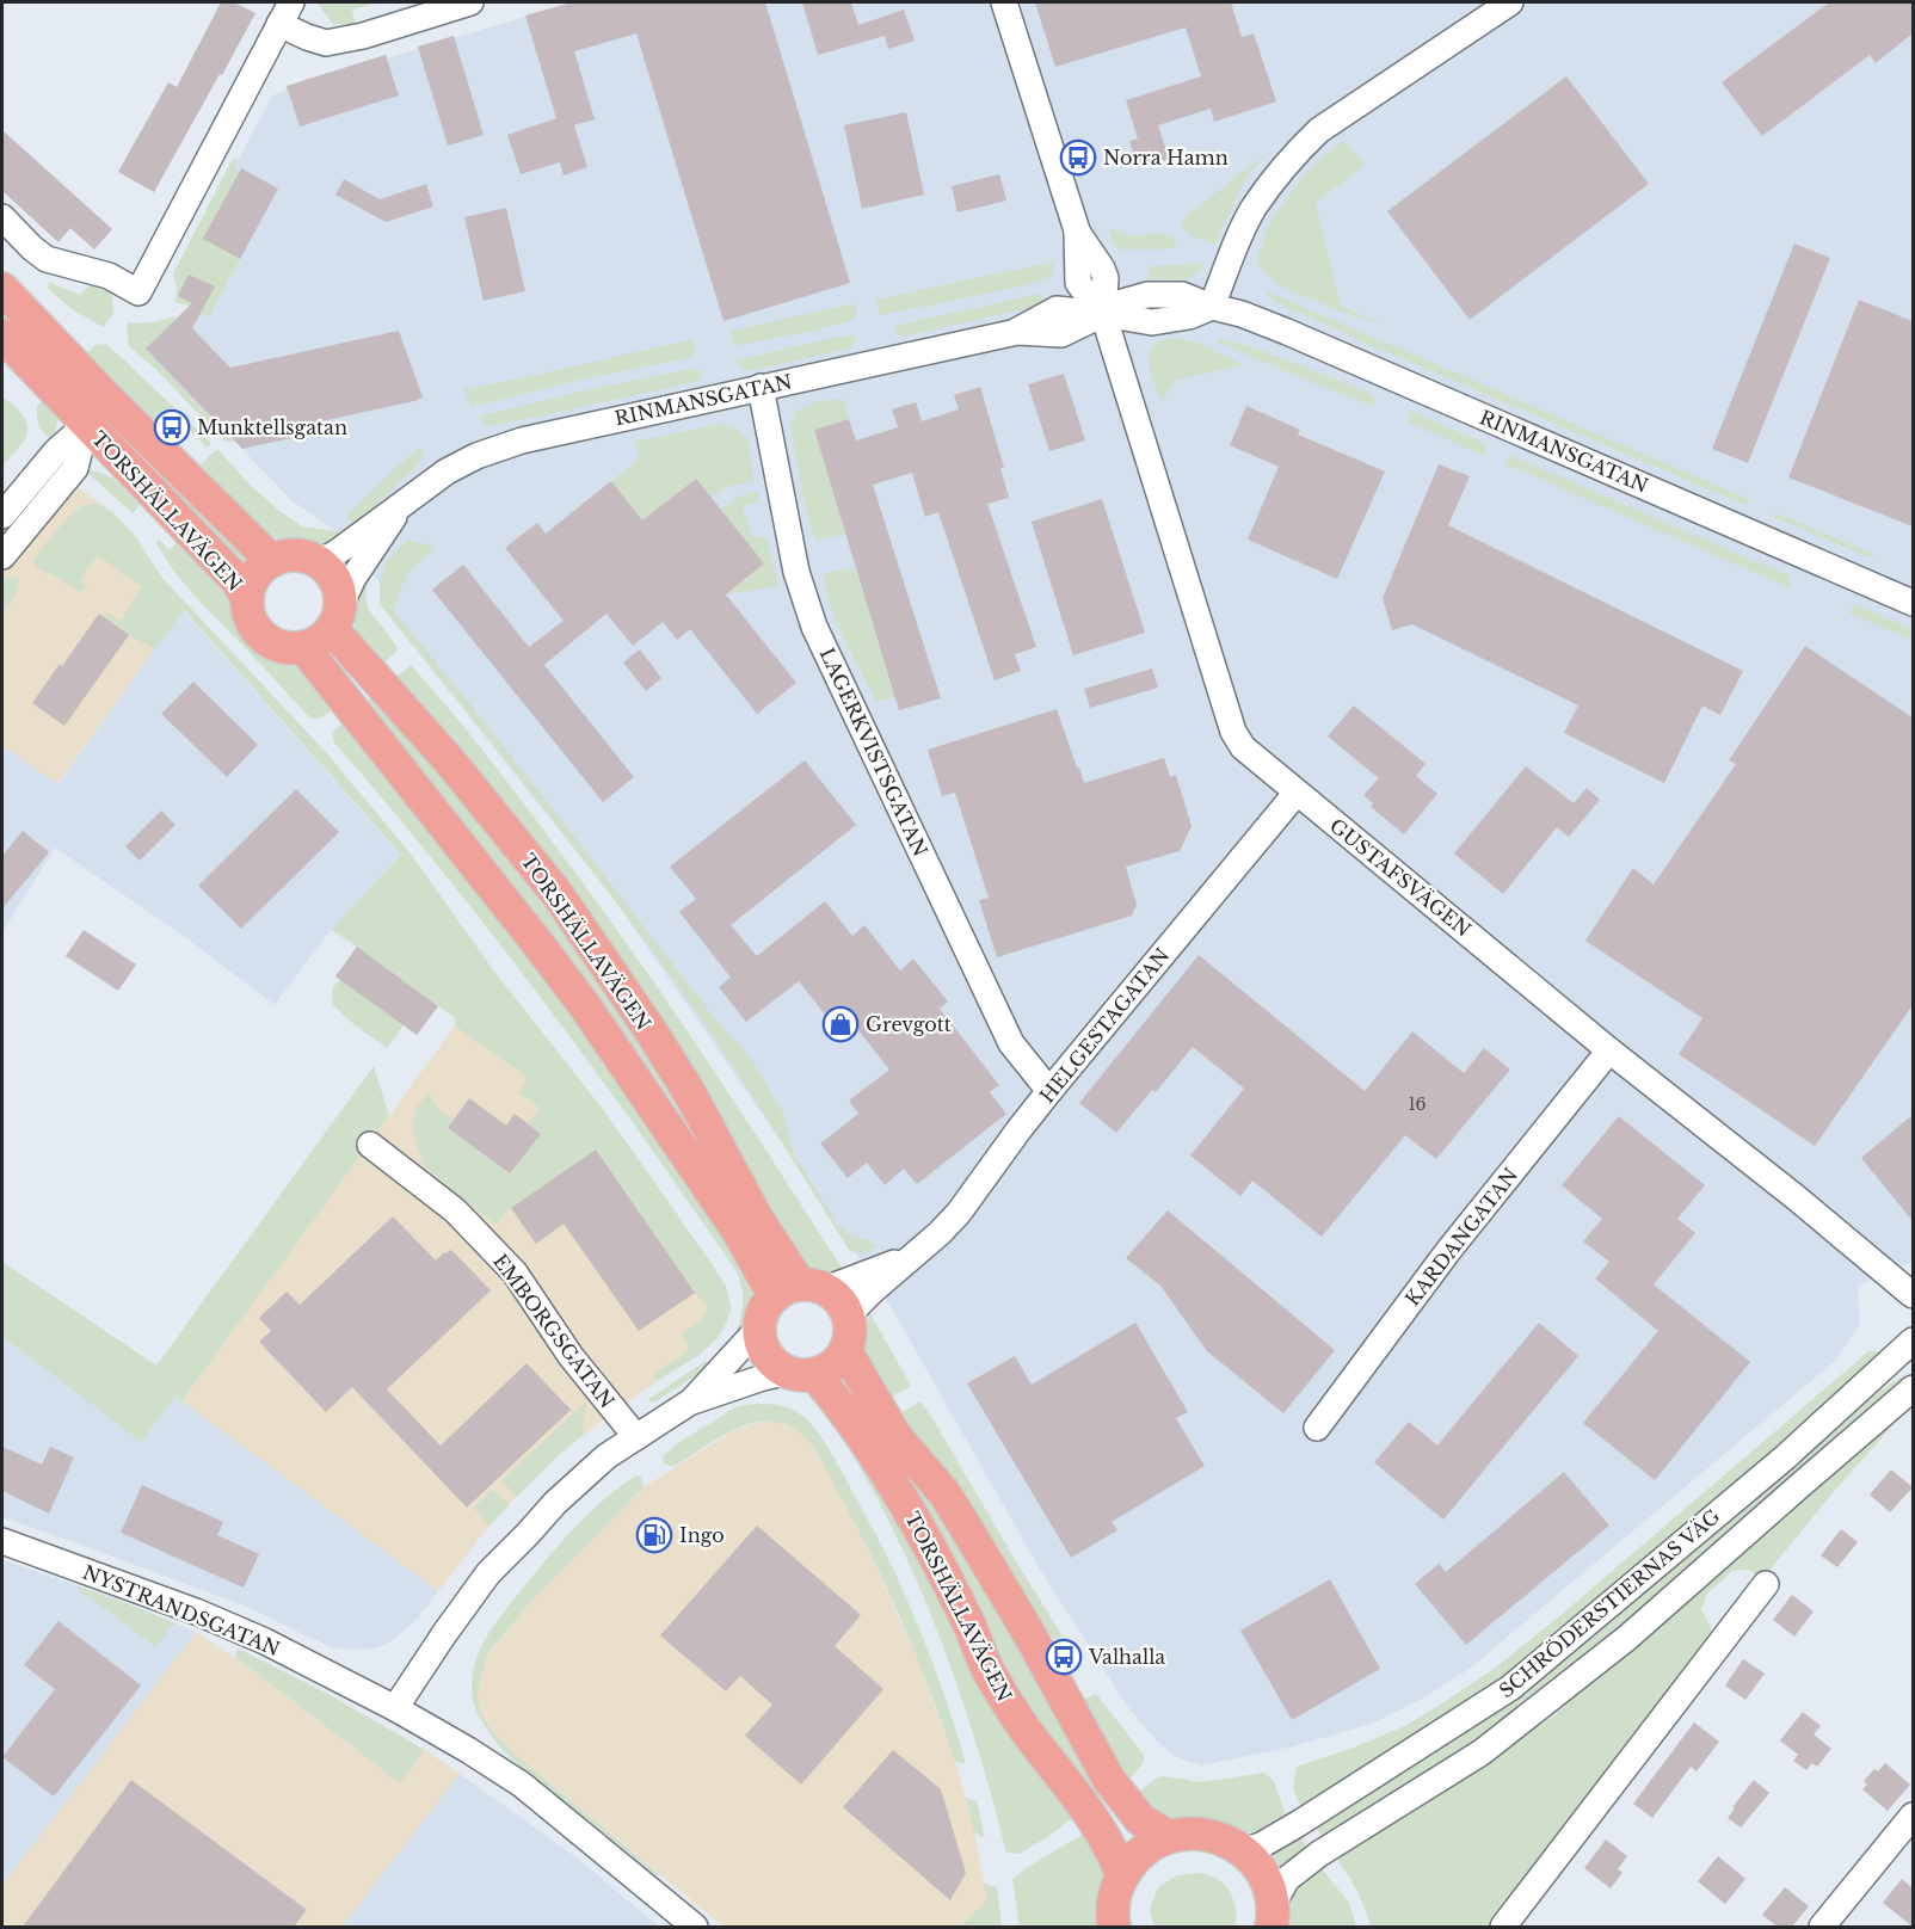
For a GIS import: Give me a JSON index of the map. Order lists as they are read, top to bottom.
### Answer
{
  "streets": {
    "main road": ["TORSHÄLLAVÄGEN"],
    "street": [
      "RINMANSGATAN",
      "LAGERKVISTSGATAN",
      "GUSTAFSVÄGEN",
      "HELGESTAGATAN",
      "KARDANGATAN",
      "EMBORGSGATAN",
      "SCHRÖDERSTIERNAS VÄG",
      "NYSTRANDSGATAN"
    ]
  },
  "crossings": [
    ["RINMANSGATAN", "TORSHÄLLAVÄGEN"],
    ["RINMANSGATAN", "LAGERKVISTSGATAN"],
    ["RINMANSGATAN", "GUSTAFSVÄGEN"],
    ["TORSHÄLLAVÄGEN", "HELGESTAGATAN"],
    ["LAGERKVISTSGATAN", "HELGESTAGATAN"],
    ["GUSTAFSVÄGEN", "HELGESTAGATAN"],
    ["GUSTAFSVÄGEN", "KARDANGATAN"]
  ],
  "places": {
    "bus stop": ["Norra Hamn", "Munktellsgatan", "Valhalla"],
    "shop": ["Grevgott"],
    "fuel station": ["Ingo"]
  },
  "house_numbers": ["16"]
}
